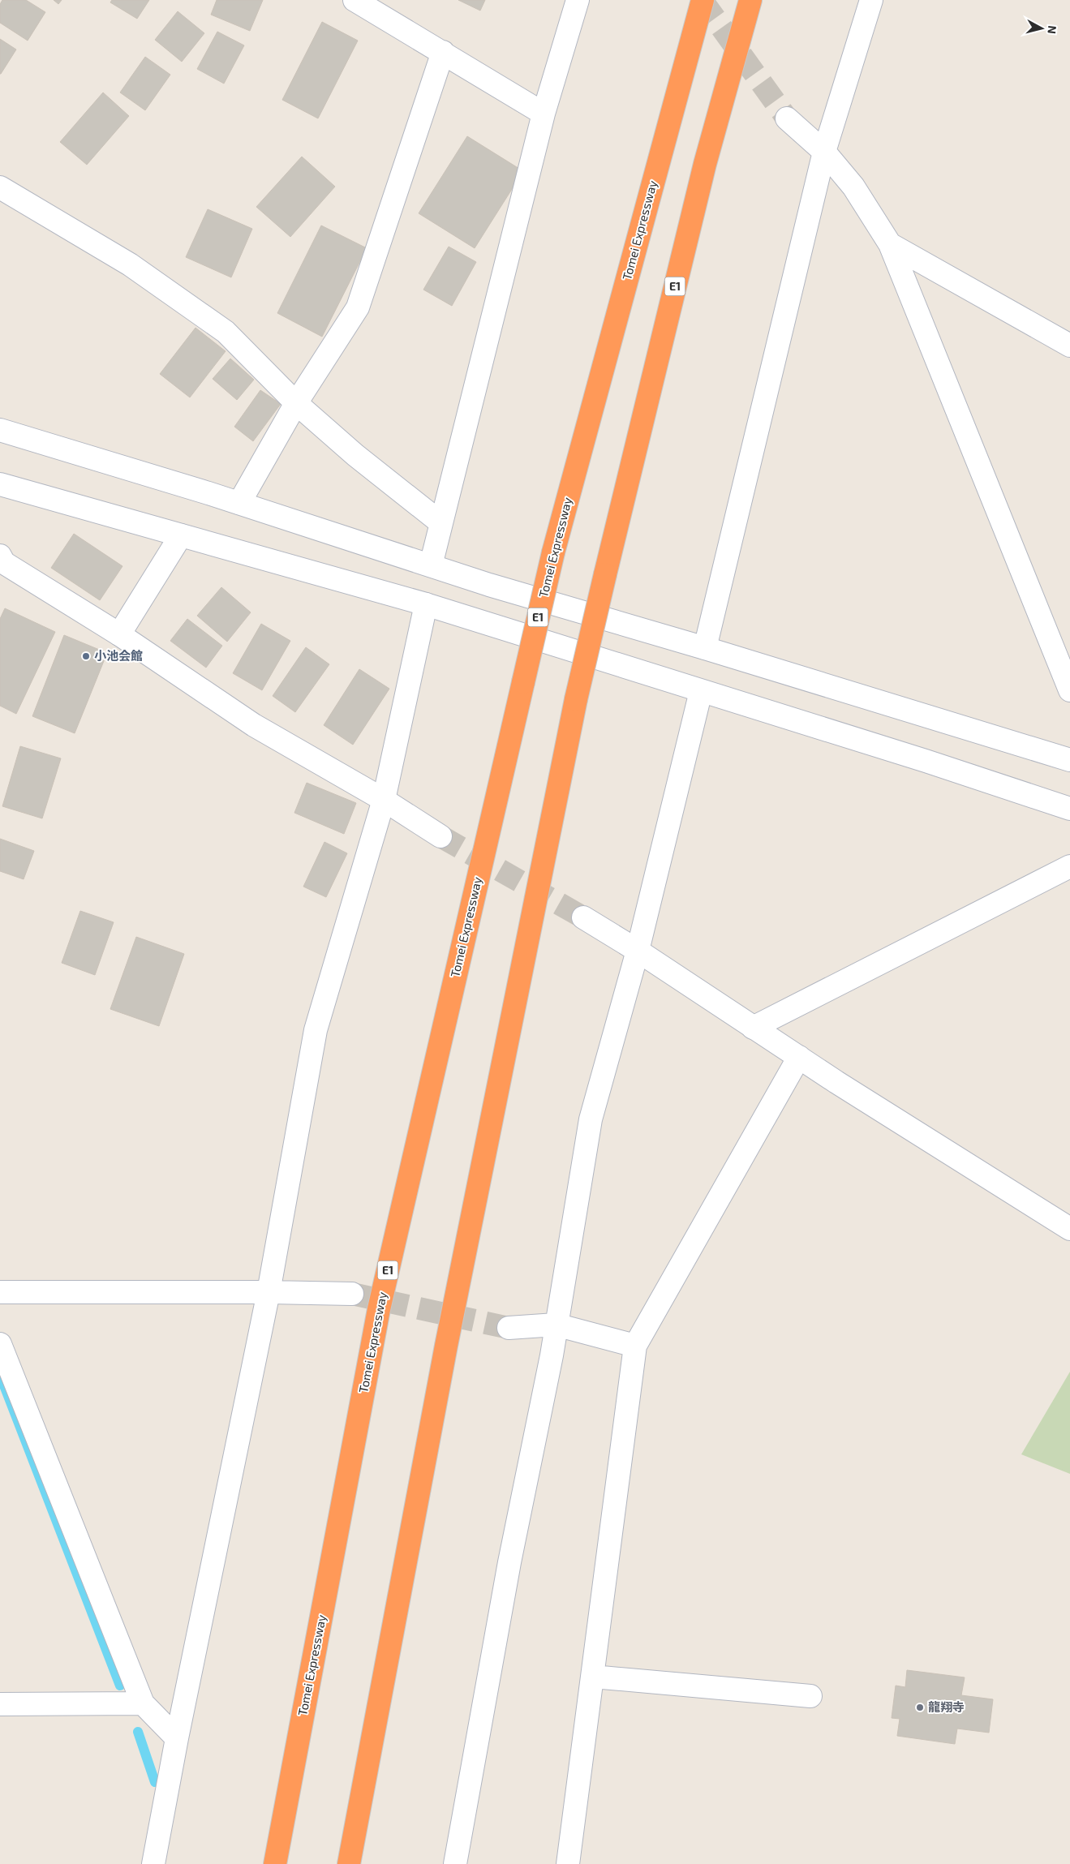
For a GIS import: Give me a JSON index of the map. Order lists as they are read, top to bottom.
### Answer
{
  "streets": {
    "highway": ["Tomei Expressway", "E1"]
  },
  "places": ["小池会館", "龍翔寺"],
  "north": "right"
}
